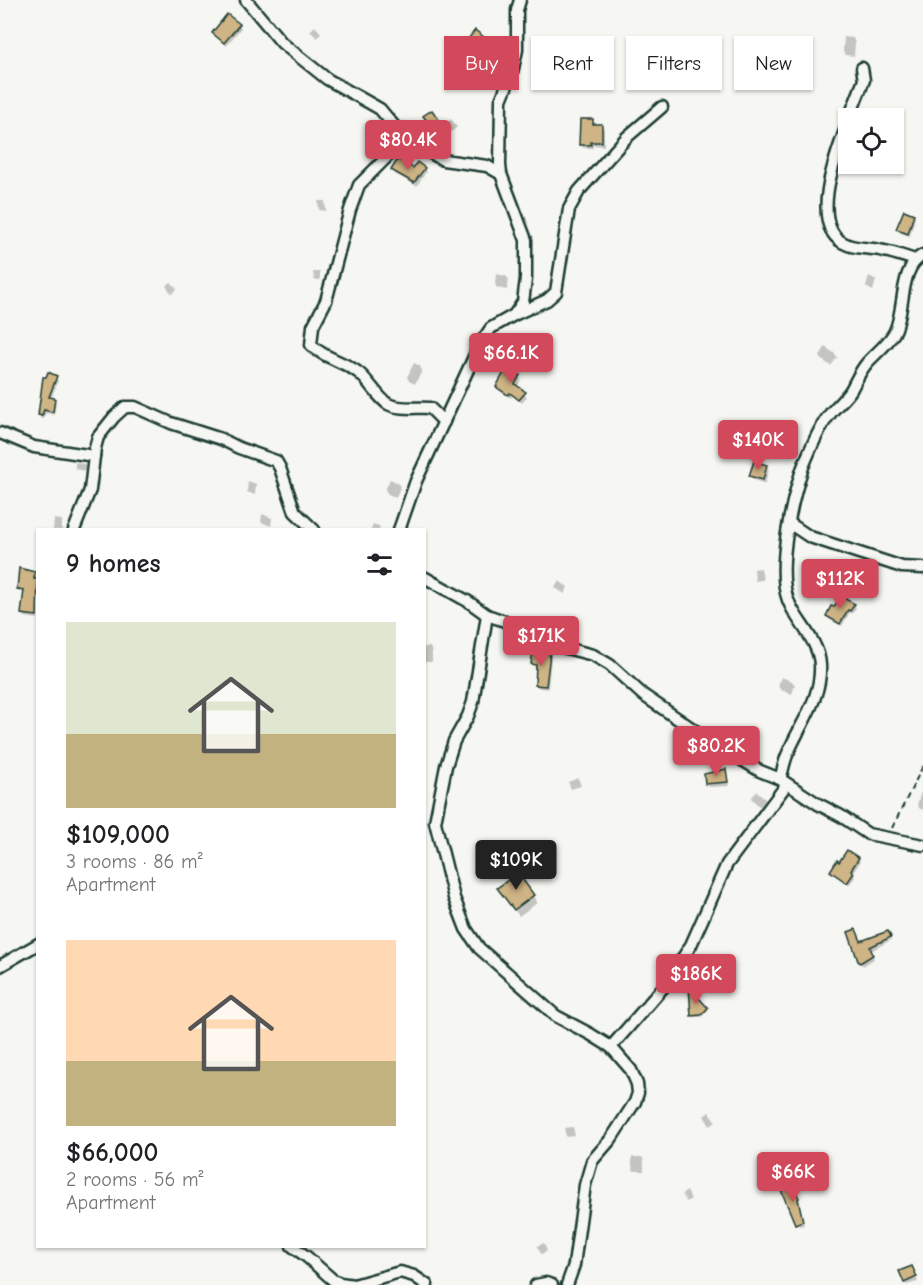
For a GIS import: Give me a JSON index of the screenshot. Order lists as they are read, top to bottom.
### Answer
{
  "page": {
    "chip": [
      "Buy",
      "Rent",
      "Filters",
      "New"
    ],
    "price": [
      "$80.4K",
      "$66.1K",
      "$140K",
      "$112K",
      "$171K",
      "$80.2K",
      "$109K",
      "$186K",
      "$66K"
    ],
    "heading": "9 homes",
    "list": [
      {
        "name": "$109,000",
        "note": "3 rooms · 86 m² · Apartment"
      },
      {
        "name": "$66,000",
        "note": "2 rooms · 56 m² · Apartment"
      }
    ]
  }
}
